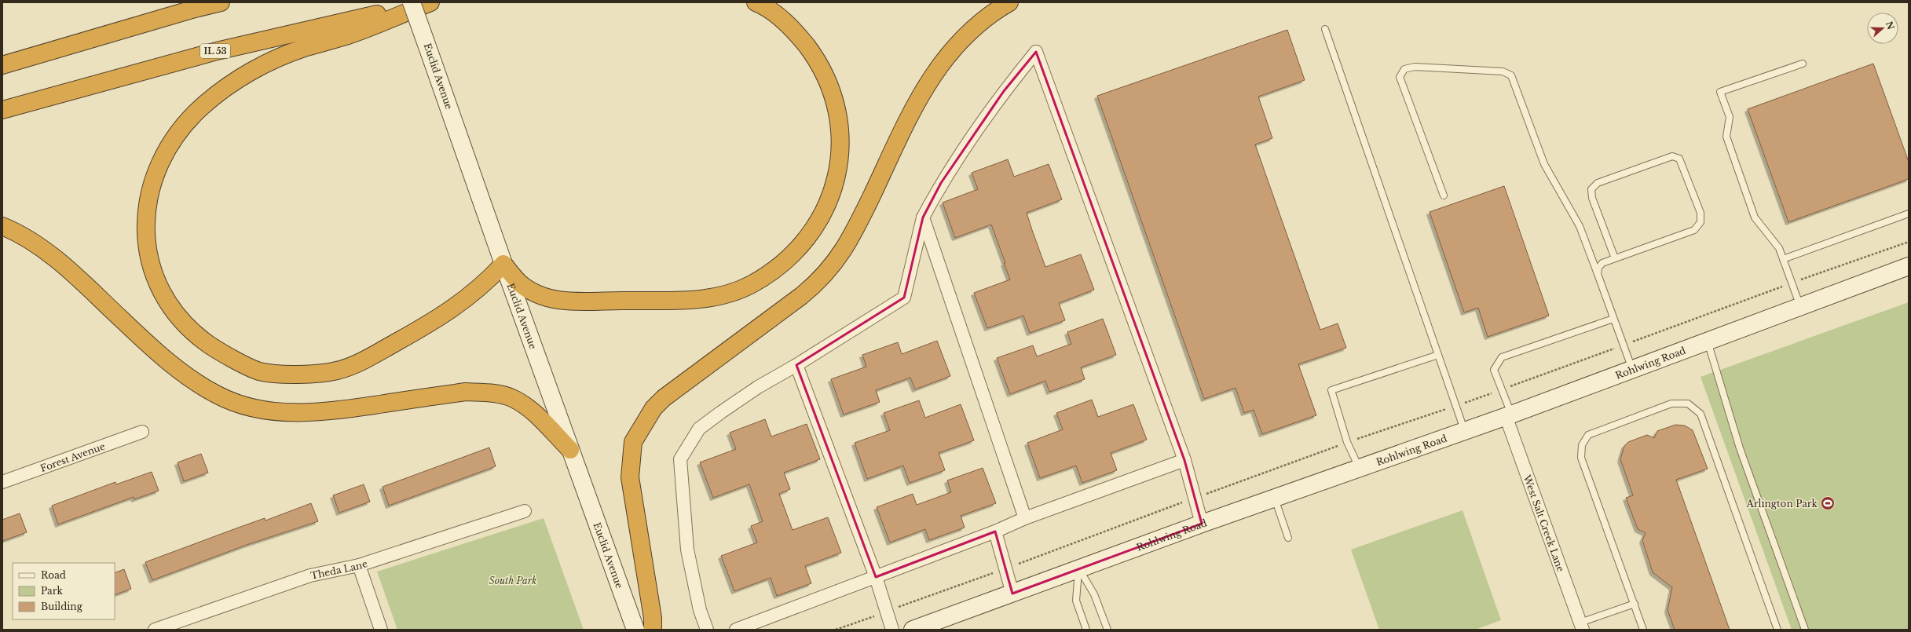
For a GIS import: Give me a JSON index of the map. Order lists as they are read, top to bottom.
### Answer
{
  "streets": {
    "highway": ["IL 53"],
    "main road": ["Euclid Avenue", "Rohlwing Road"],
    "street": ["Forest Avenue", "West Salt Creek Lane", "Theda Lane"]
  },
  "crossings": [
    ["Rohlwing Road", "West Salt Creek Lane"]
  ],
  "parks": ["South Park"],
  "places": {
    "sports": ["Arlington Park"]
  },
  "legend": ["Road", "Park", "Building"],
  "north": "right"
}
